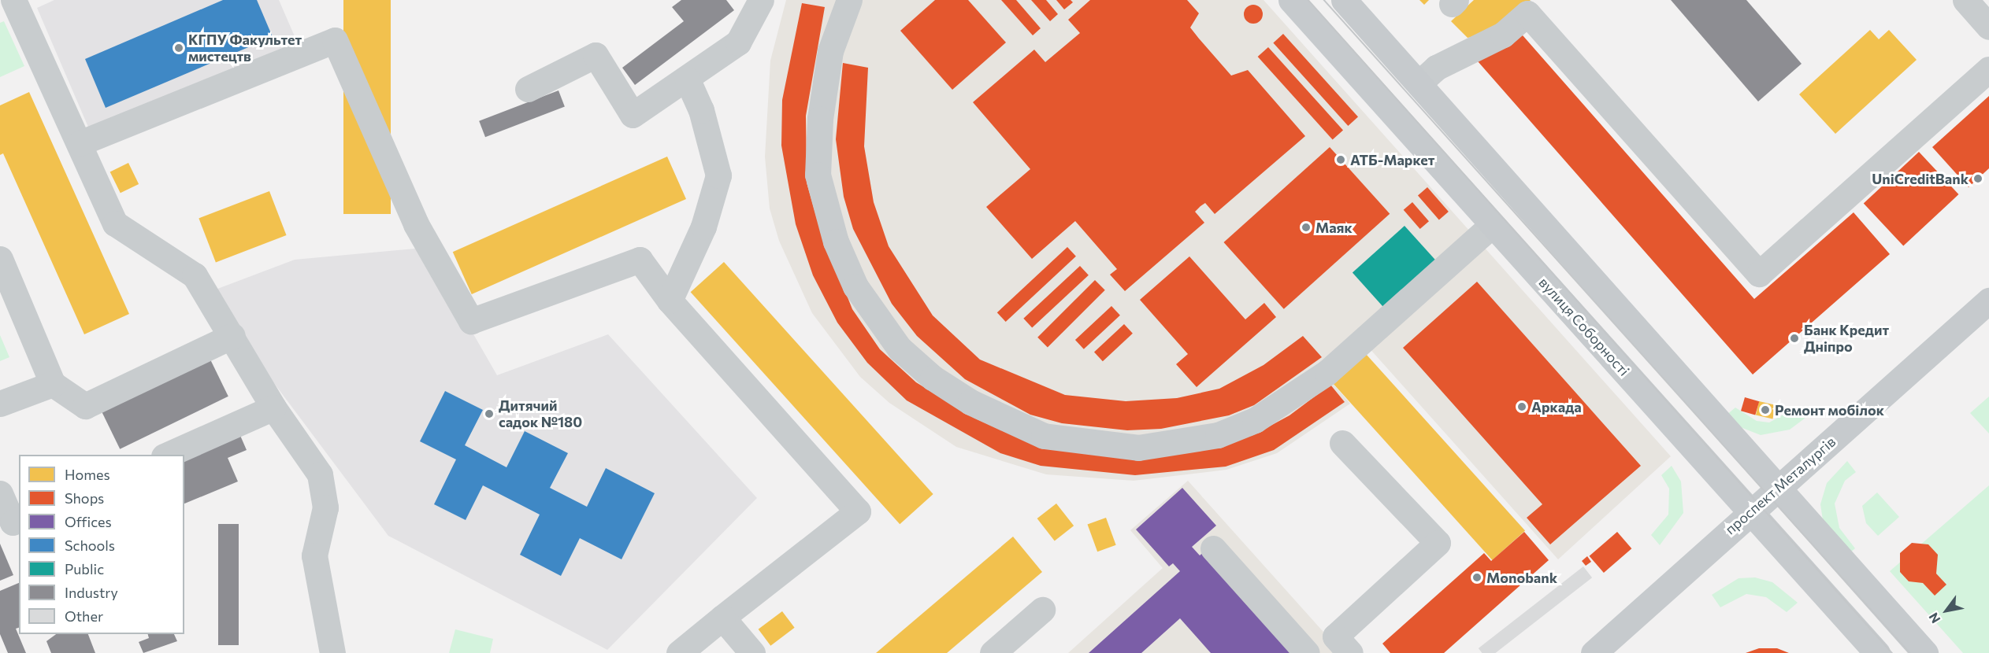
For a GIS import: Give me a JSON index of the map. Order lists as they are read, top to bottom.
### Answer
{
  "streets": {
    "main road": ["вулиця Соборності", "проспект Металургів"]
  },
  "crossings": [
    ["вулиця Соборності", "проспект Металургів"]
  ],
  "places": [
    "КГПУ Факультет мистецтв",
    "АТБ-Маркет",
    "UniCreditBank",
    "Маяк",
    "Банк Кредит Дніпро",
    "Аркада",
    "Ремонт мобілок",
    "Дитячий садок №180",
    "Monobank"
  ],
  "legend": [
    "Homes",
    "Shops",
    "Offices",
    "Schools",
    "Public",
    "Industry",
    "Other"
  ],
  "north": "bottom left"
}
